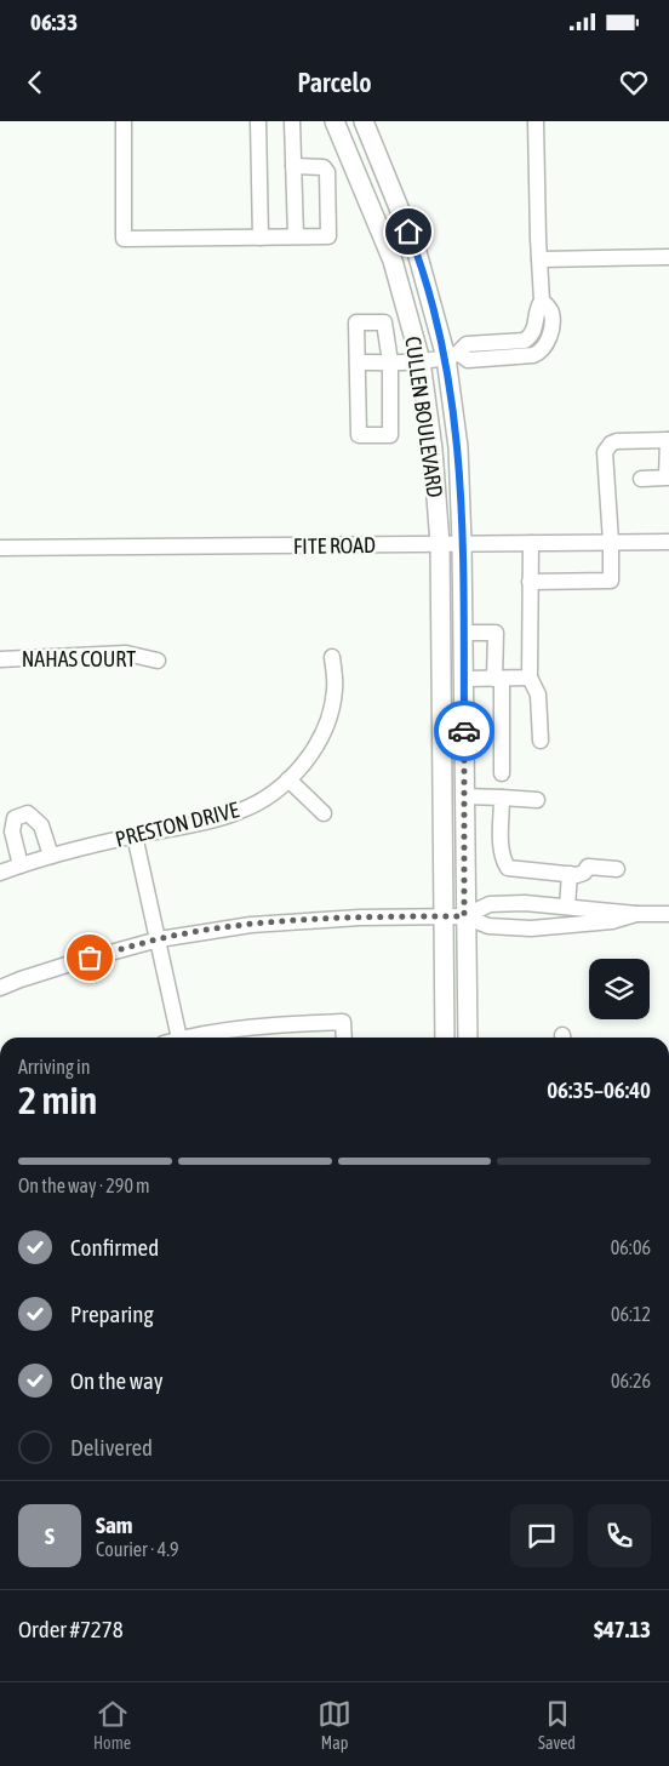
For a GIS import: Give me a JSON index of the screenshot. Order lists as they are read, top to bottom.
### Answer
{
  "streets": {
    "main road": ["CULLEN BOULEVARD"],
    "street": ["FITE ROAD", "NAHAS COURT", "PRESTON DRIVE"]
  },
  "crossings": [
    ["CULLEN BOULEVARD", "FITE ROAD"]
  ],
  "page": {
    "status": "06:33",
    "header": "Parcelo",
    "heading": ["2 min", "Arriving in", "06:35–06:40"],
    "panel": [
      "Sam",
      "Courier · 4.9",
      "Order #7278",
      "$47.13"
    ],
    "bar": "On the way · 290 m",
    "list": [
      ["Confirmed", "06:06"],
      ["Preparing", "06:12"],
      ["On the way", "06:26"],
      "Delivered"
    ],
    "round": "S",
    "tabs": ["Home", "Map", "Saved"]
  }
}
